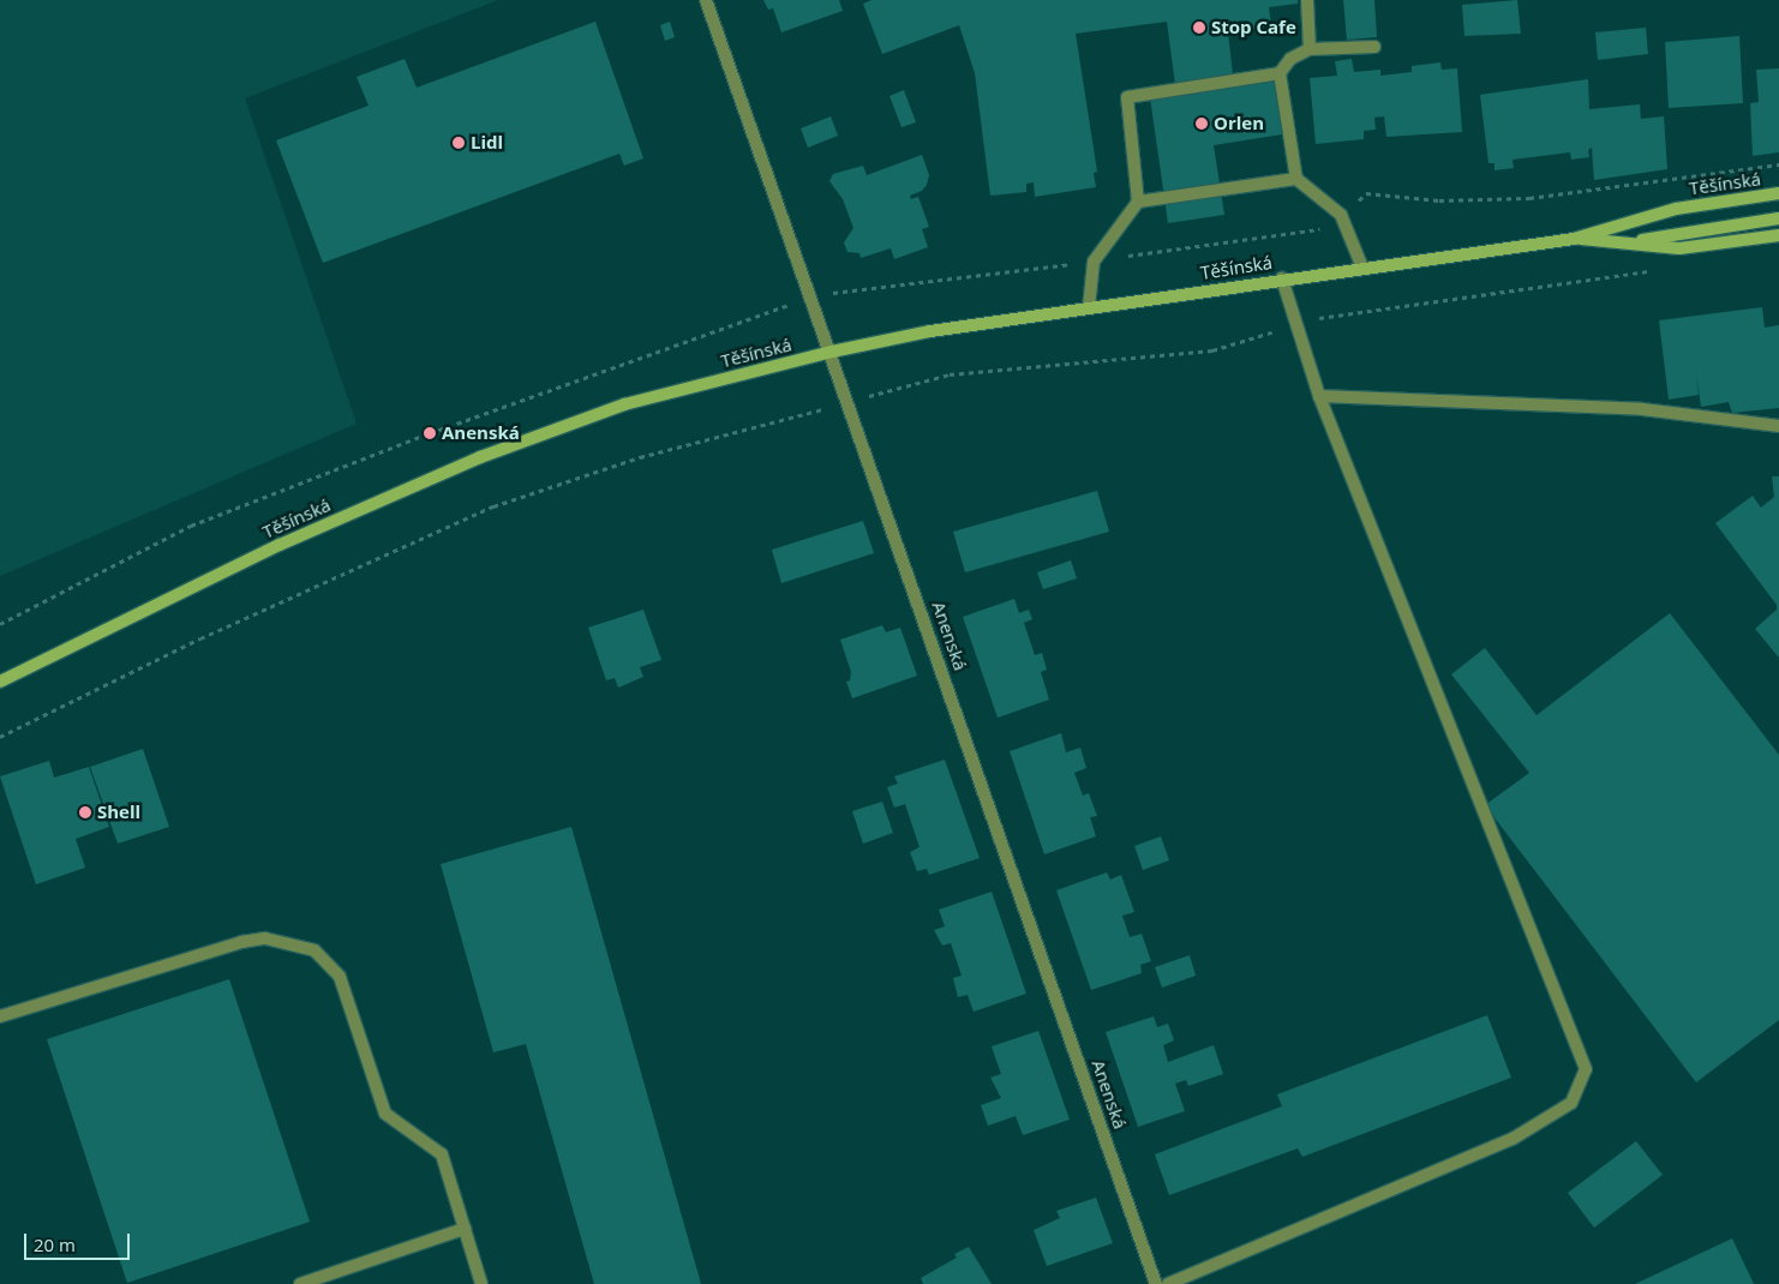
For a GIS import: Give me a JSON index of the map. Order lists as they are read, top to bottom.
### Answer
{
  "streets": {
    "street": ["Těšínská", "Anenská"]
  },
  "crossings": [
    ["Těšínská", "Anenská"]
  ],
  "places": [
    "Stop Cafe",
    "Orlen",
    "Lidl",
    "Anenská",
    "Shell"
  ],
  "scale_bar": "20 m"
}
